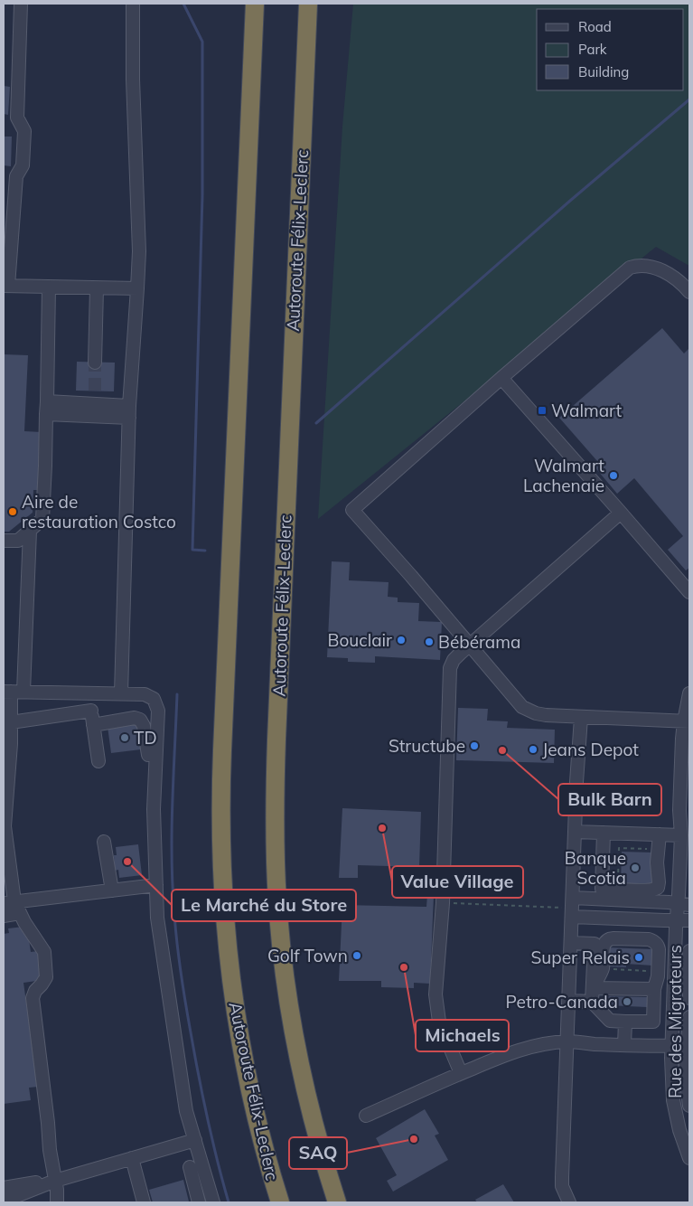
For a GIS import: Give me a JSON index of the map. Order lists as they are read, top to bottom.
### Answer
{
  "streets": {
    "highway": ["Autoroute Félix-Leclerc"],
    "street": ["Rue des Migrateurs"]
  },
  "places": {
    "transit": ["Walmart"],
    "other": [
      "Walmart Lachenaie",
      "Aire de restauration Costco",
      "Bouclair",
      "Bébérama",
      "TD",
      "Structube",
      "Jeans Depot",
      "Bulk Barn",
      "Value Village",
      "Le Marché du Store",
      "Banque Scotia",
      "Golf Town",
      "Super Relais",
      "Michaels",
      "Petro-Canada",
      "SAQ"
    ]
  },
  "legend": ["Road", "Park", "Building"]
}
